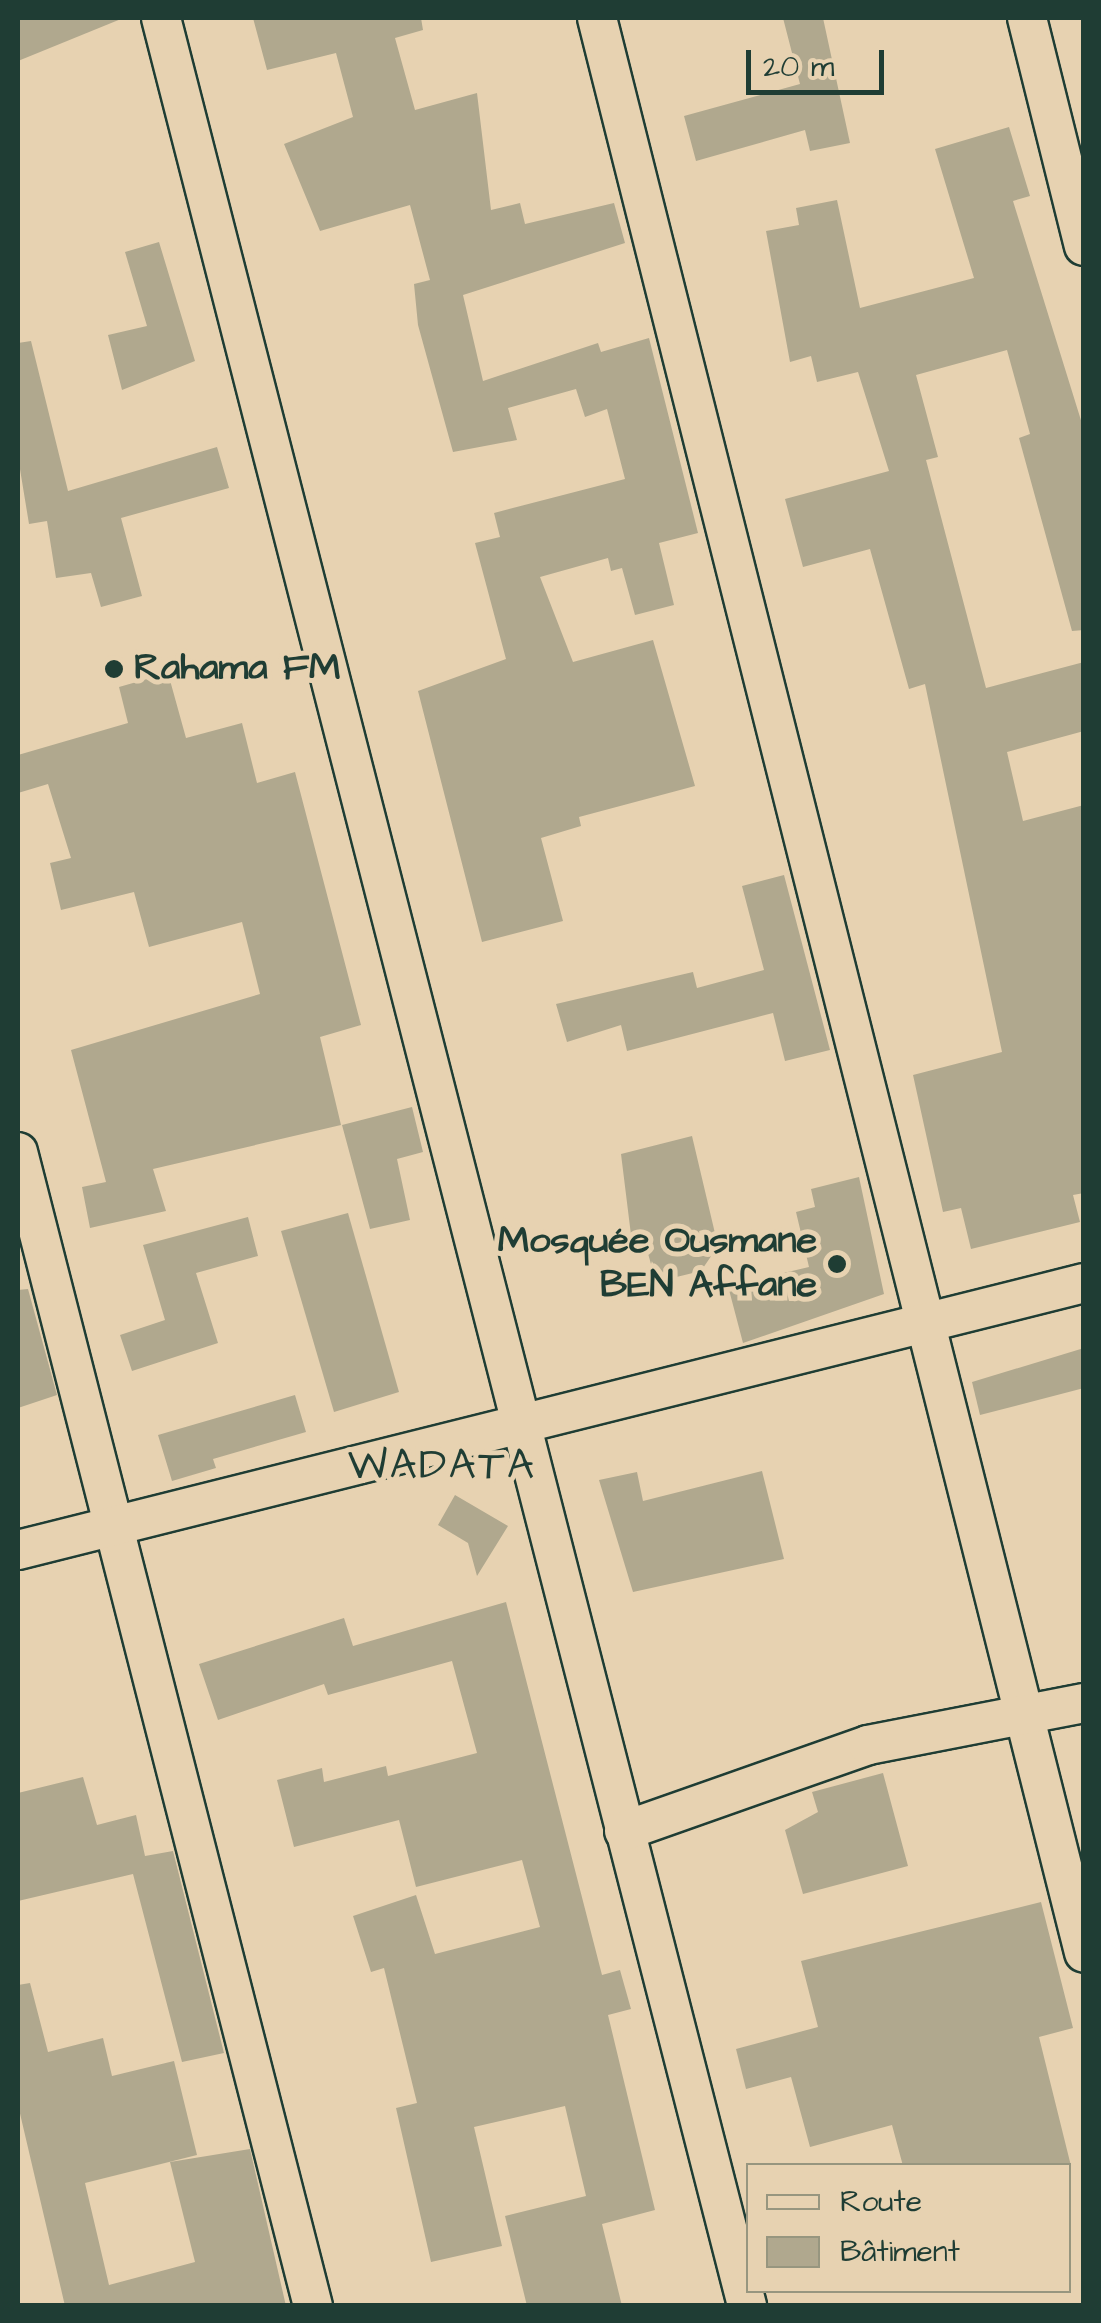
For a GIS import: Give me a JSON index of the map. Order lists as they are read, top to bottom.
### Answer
{
  "districts": ["WADATA"],
  "places": ["Rahama FM", "Mosquée Ousmane BEN Affane"],
  "legend": ["Route", "Bâtiment"],
  "scale_bar": "20 m"
}
